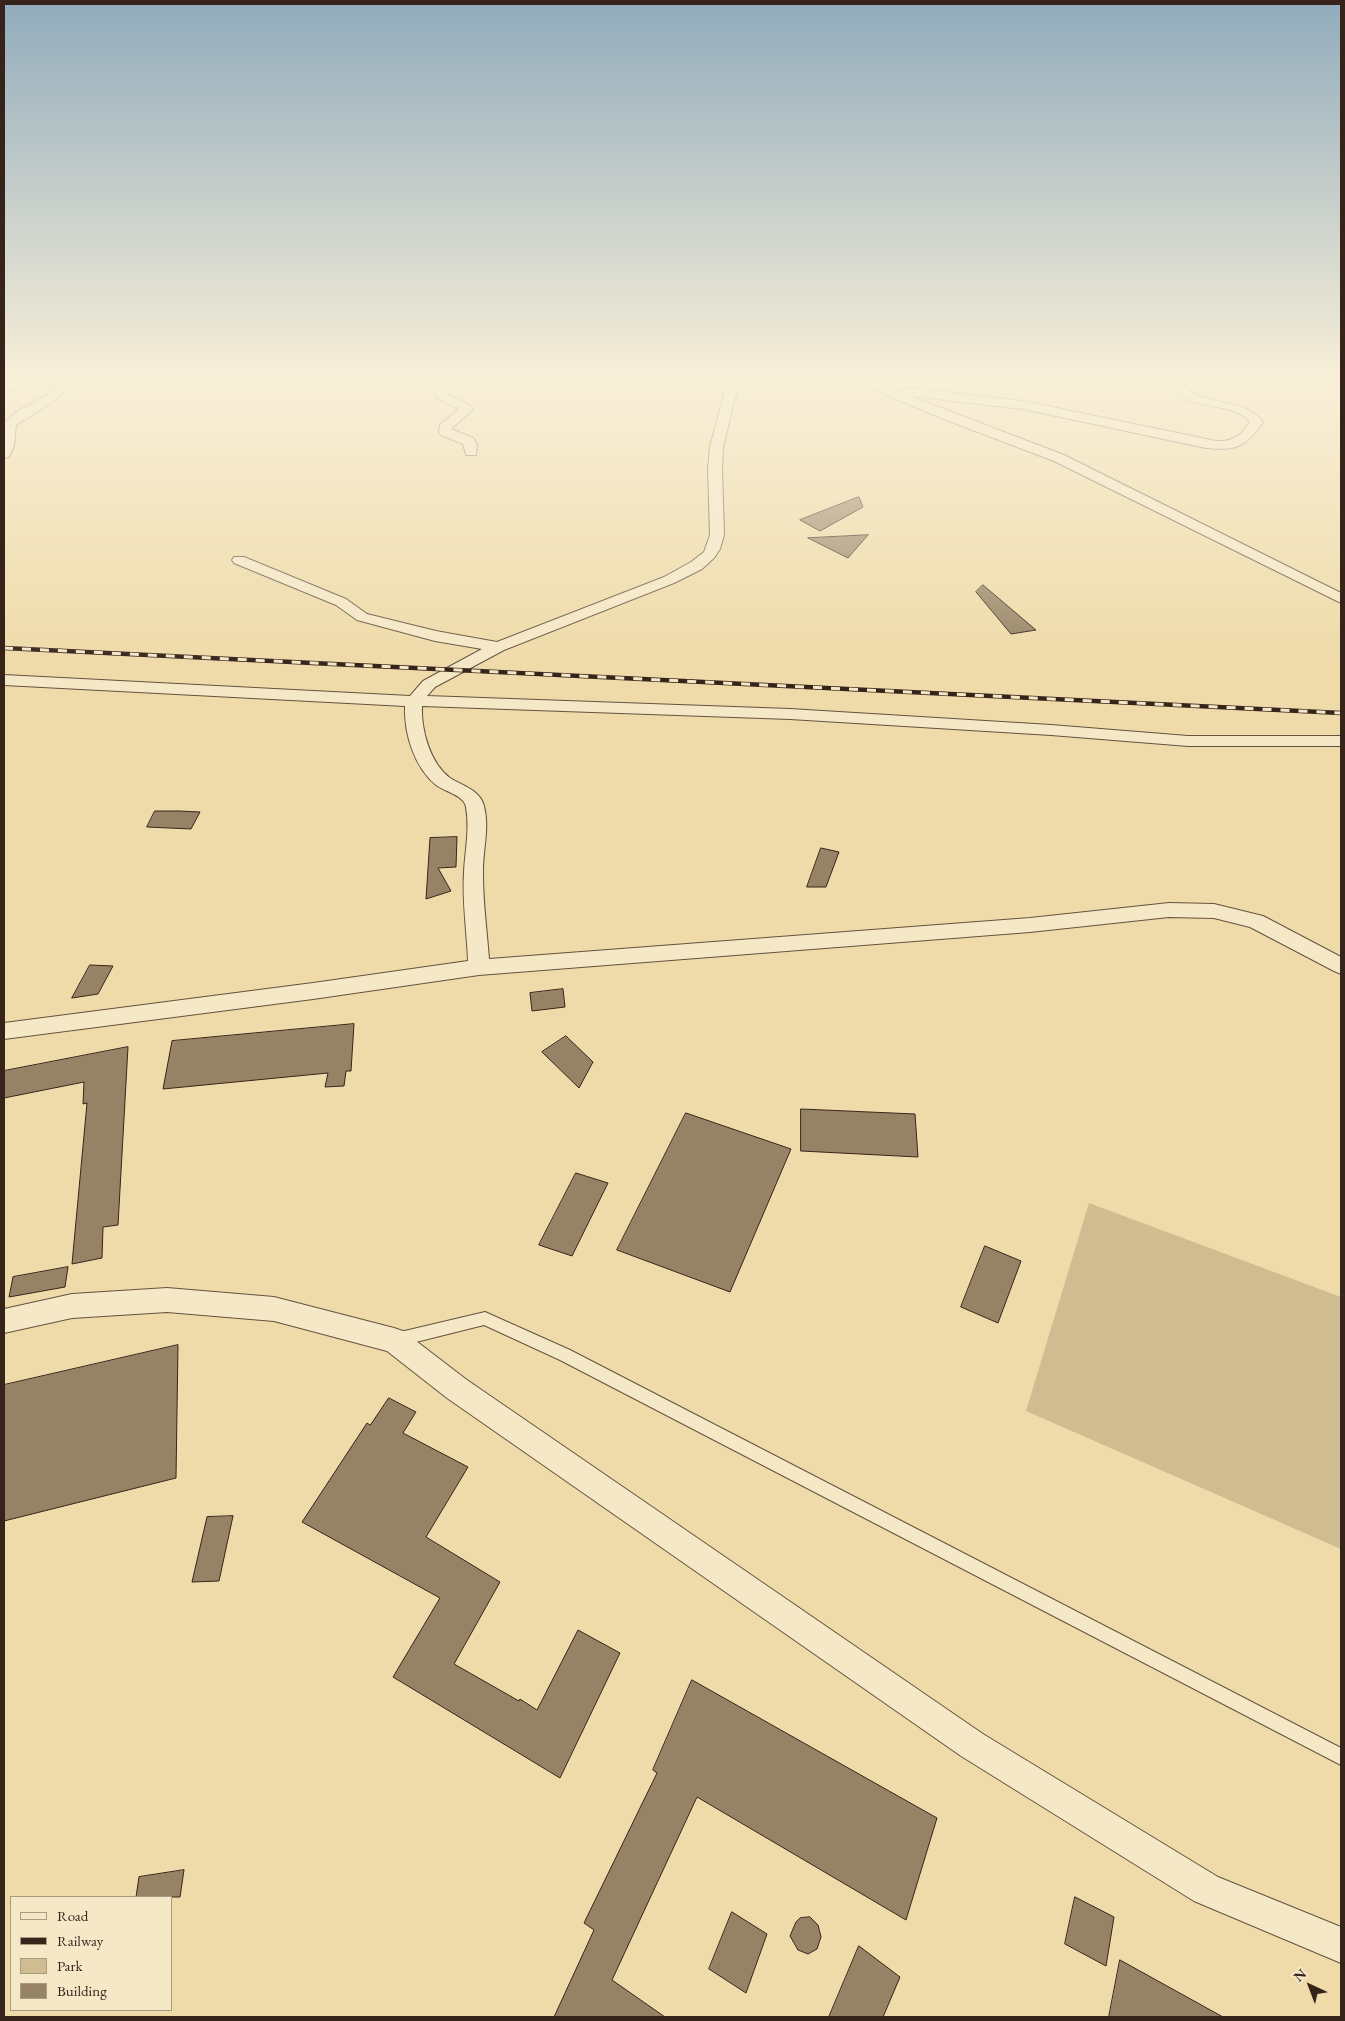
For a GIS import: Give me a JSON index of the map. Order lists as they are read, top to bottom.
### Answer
{
  "legend": [
    "Road",
    "Railway",
    "Park",
    "Building"
  ],
  "north": "top left"
}
